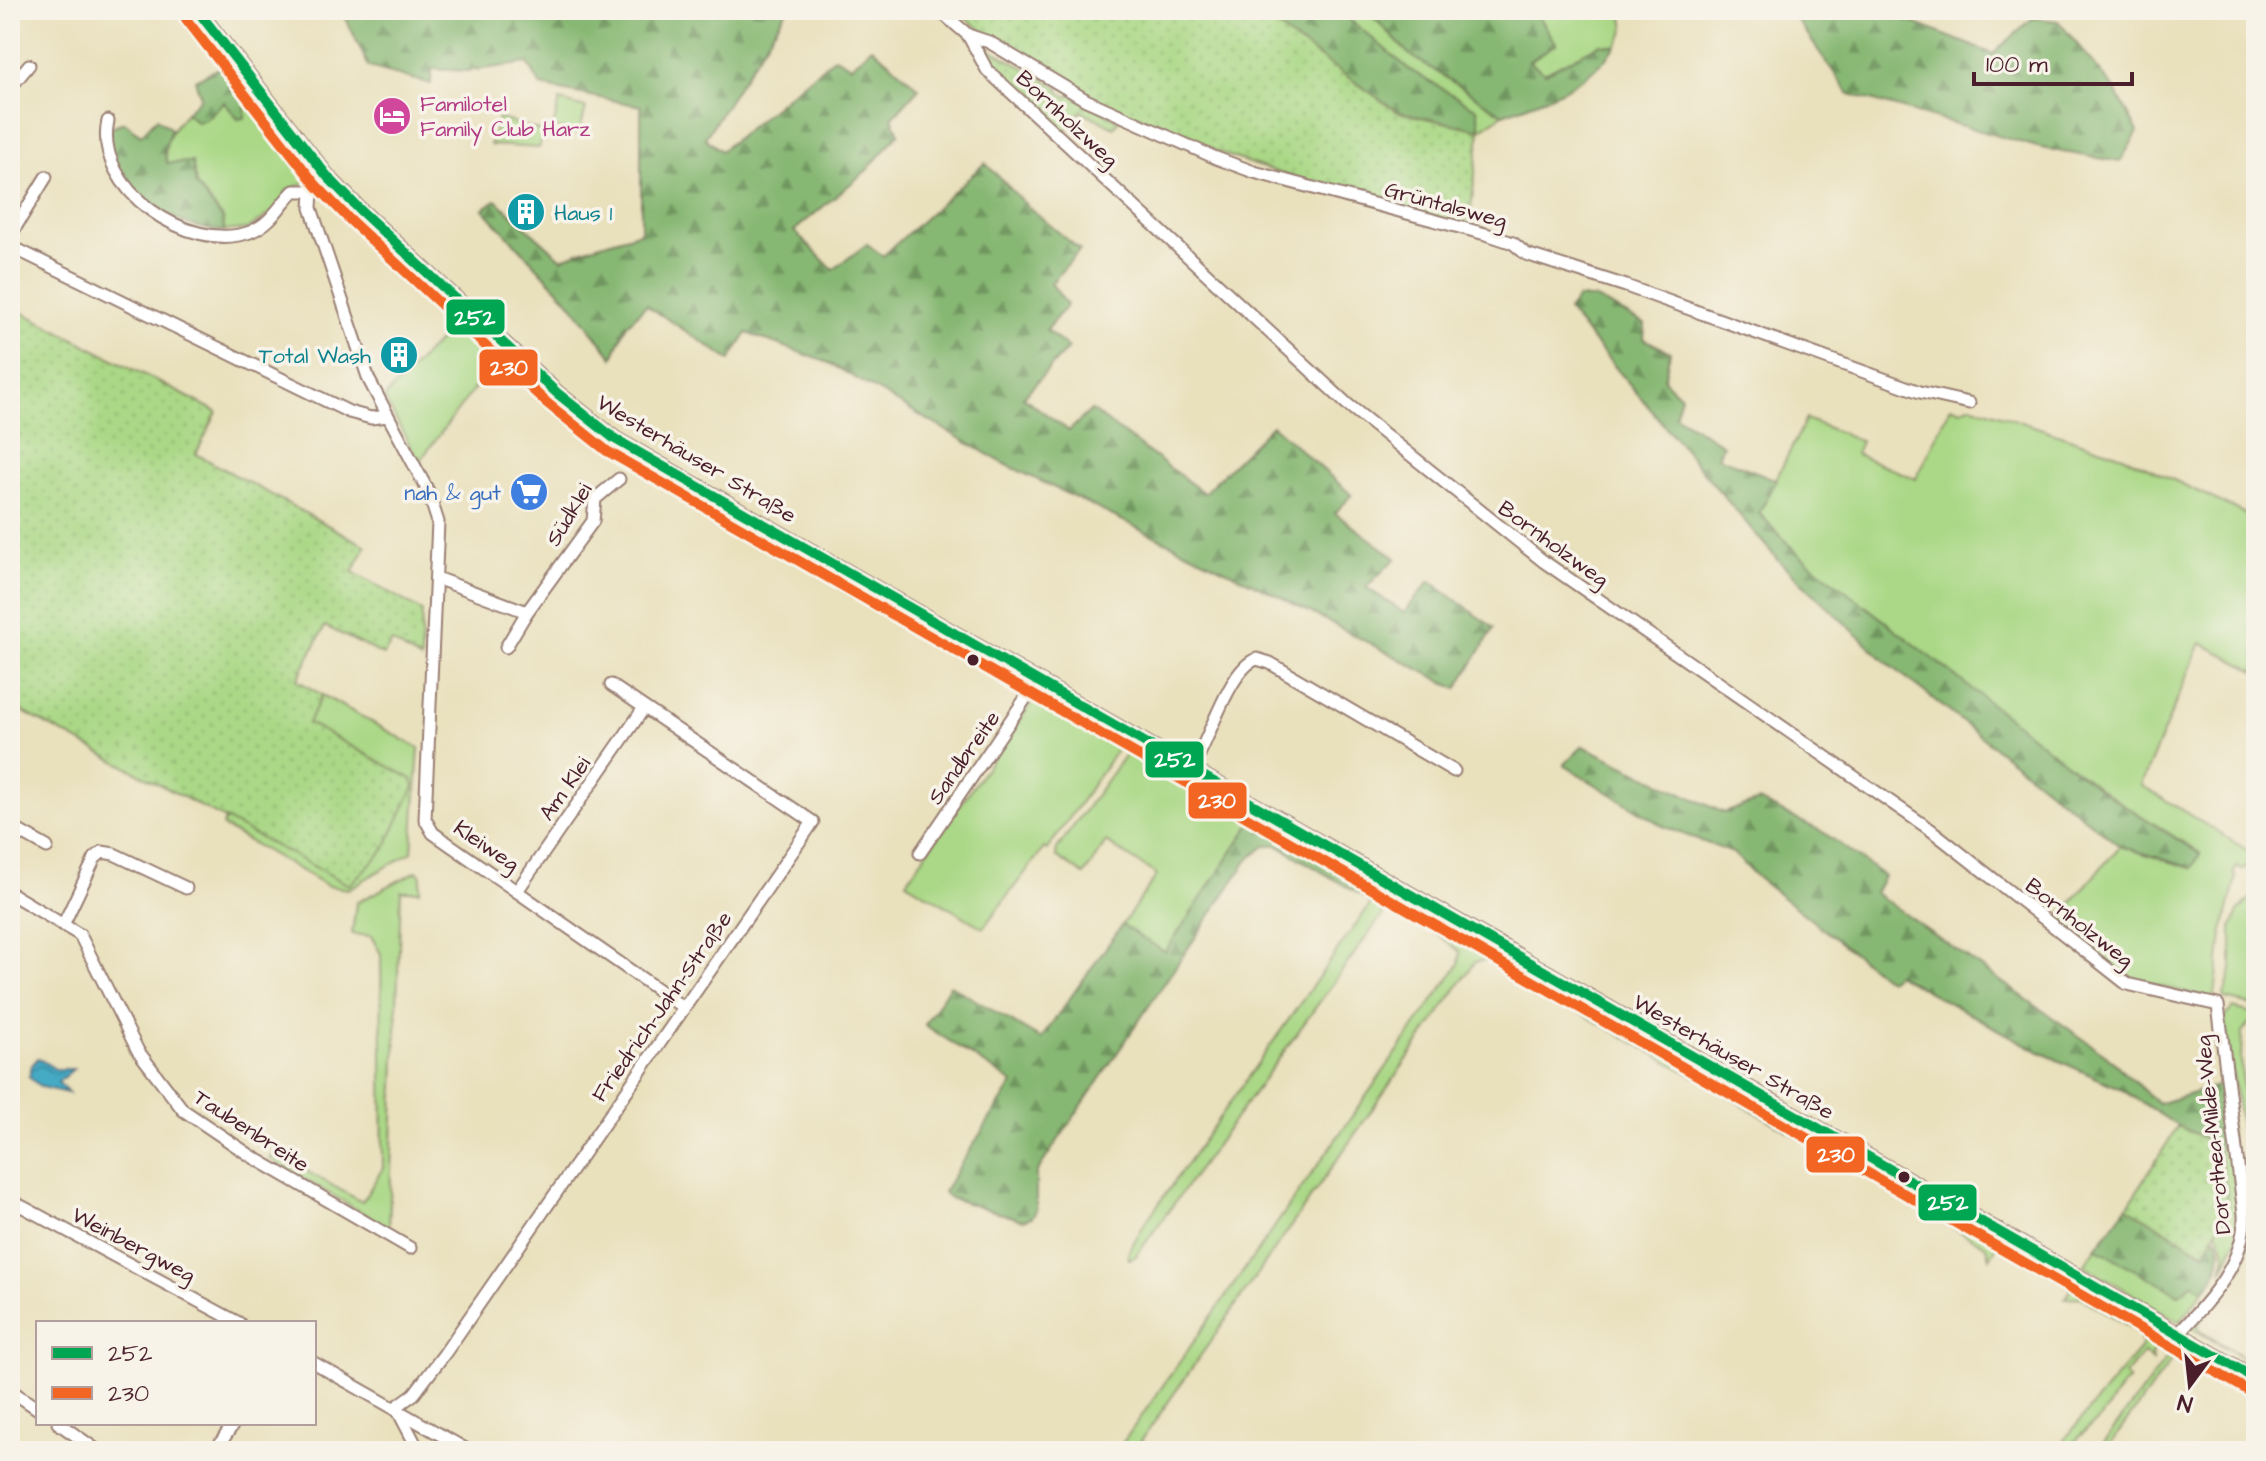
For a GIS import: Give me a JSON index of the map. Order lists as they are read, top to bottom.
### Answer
{
  "streets": {
    "main road": ["Westerhäuser Straße"],
    "street": [
      "Bornholzweg",
      "Grüntalsweg",
      "Südklei",
      "Sandbreite",
      "Am Klei",
      "Kleiweg",
      "Friedrich-Jahn-Straße",
      "Taubenbreite",
      "Dorothea-Milde-Weg",
      "Weinbergweg"
    ]
  },
  "crossings": [
    ["Bornholzweg", "Grüntalsweg"],
    ["Bornholzweg", "Dorothea-Milde-Weg"],
    ["Westerhäuser Straße", "Sandbreite"],
    ["Westerhäuser Straße", "Dorothea-Milde-Weg"],
    ["Am Klei", "Kleiweg"],
    ["Am Klei", "Friedrich-Jahn-Straße"],
    ["Kleiweg", "Friedrich-Jahn-Straße"]
  ],
  "places": {
    "hotel": ["Familotel Family Club Harz"],
    "building": ["Haus 1", "Total Wash"],
    "supermarket": ["nah & gut"]
  },
  "lines": ["transit line 252", "transit line 230"],
  "legend": ["252", "230"],
  "scale_bar": "100 m",
  "north": "bottom"
}
